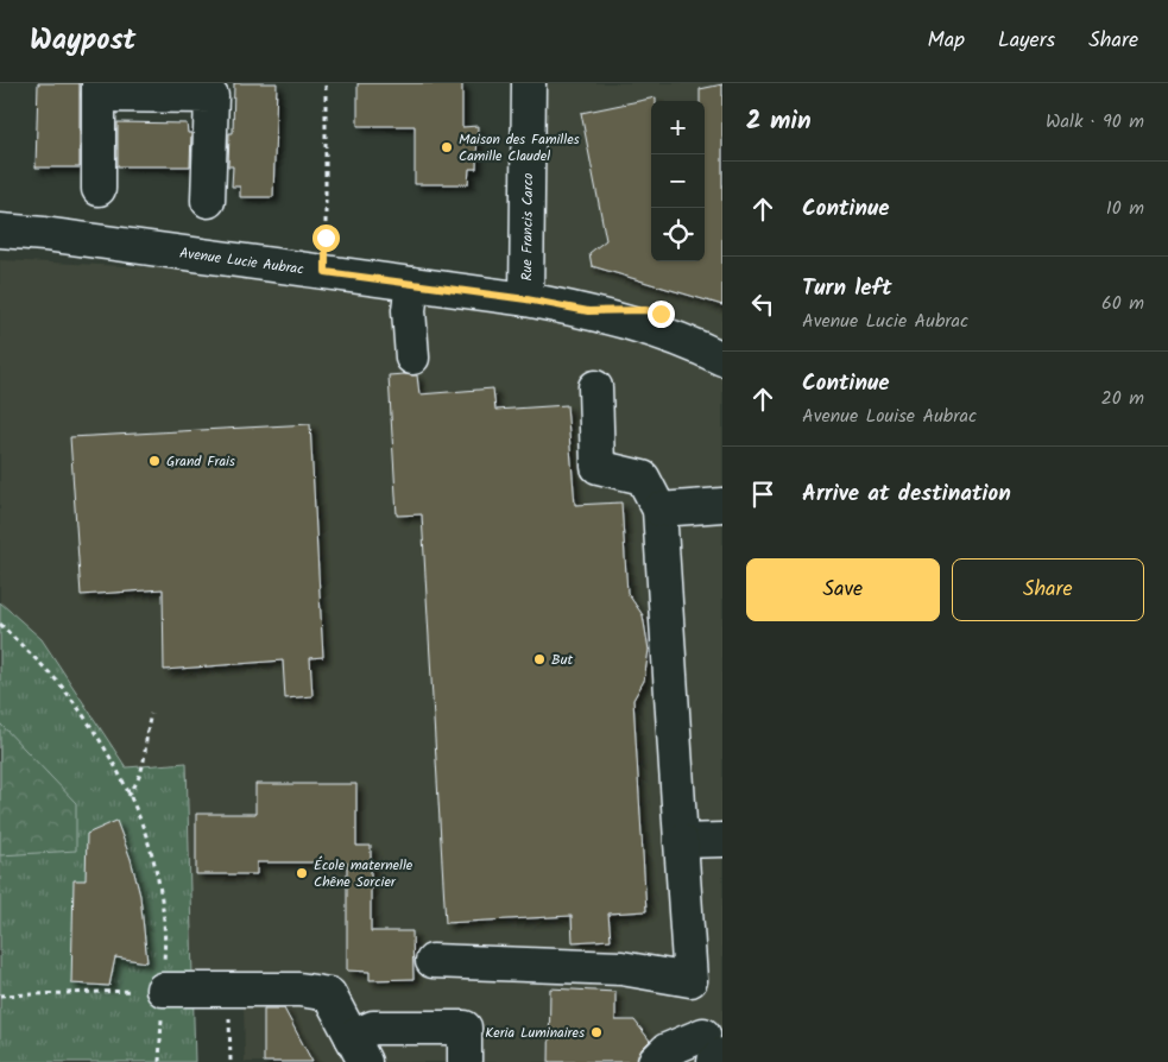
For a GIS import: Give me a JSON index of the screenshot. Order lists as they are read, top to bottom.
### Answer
{
  "streets": {
    "street": ["Rue Francis Carco", "Avenue Lucie Aubrac"]
  },
  "crossings": [
    ["Rue Francis Carco", "Avenue Lucie Aubrac"]
  ],
  "places": [
    "Maison des Familles Camille Claudel",
    "Grand Frais",
    "But",
    "École maternelle Chêne Sorcier",
    "Keria Luminaires"
  ],
  "page": {
    "header": "Waypost",
    "nav": ["Map", "Layers", "Share"],
    "heading": ["2 min", "Walk · 90 m"],
    "map_buttons": ["+", "−"],
    "list": [
      ["Continue", "10 m"],
      ["Turn left", "Avenue Lucie Aubrac", "60 m"],
      ["Continue", "Avenue Louise Aubrac", "20 m"],
      "Arrive at destination"
    ],
    "buttons": ["Save", "Share"]
  }
}
